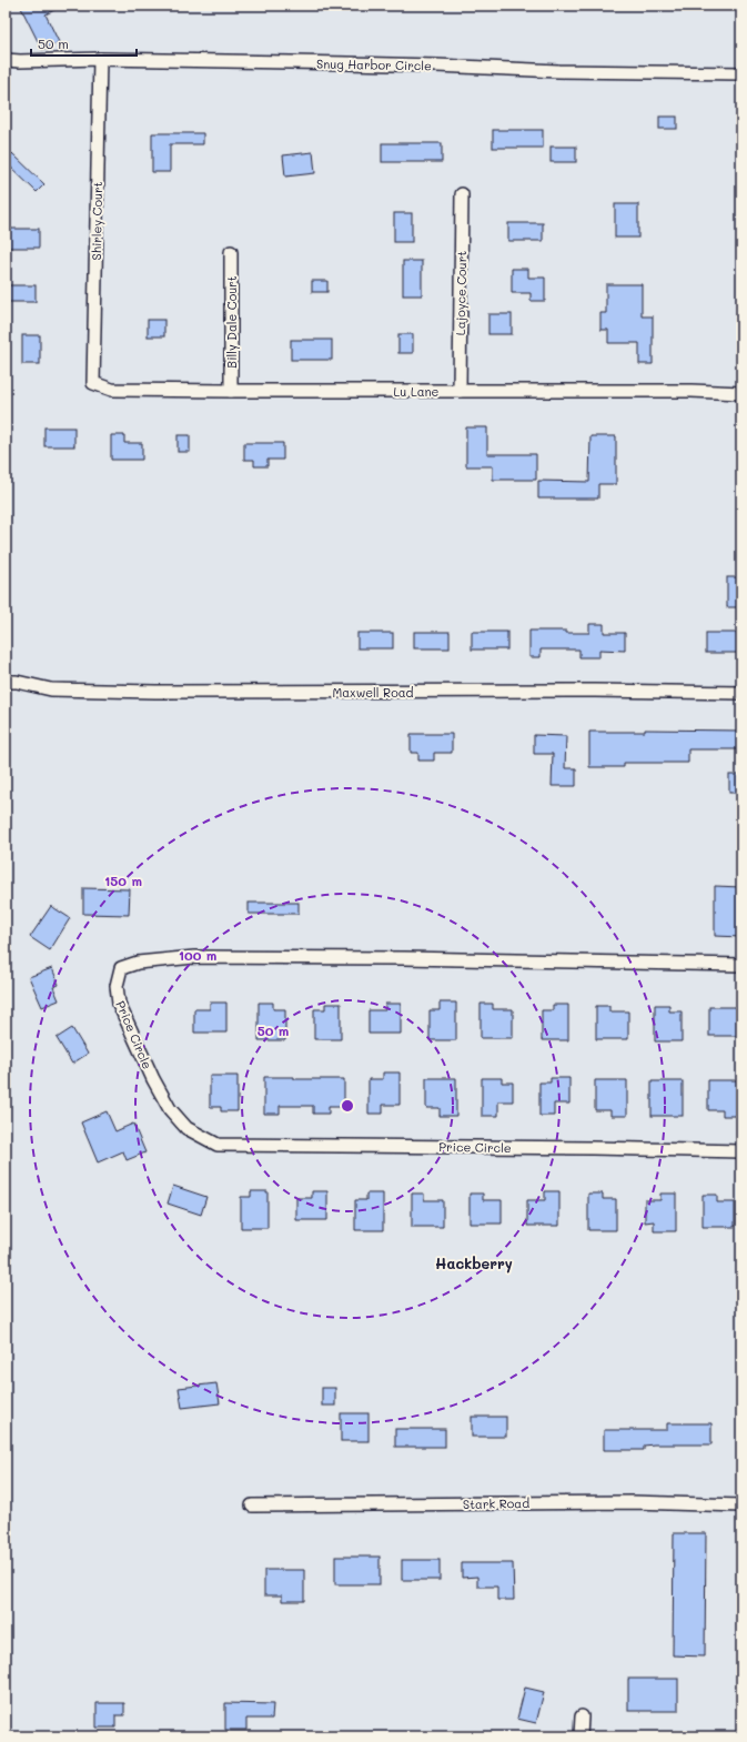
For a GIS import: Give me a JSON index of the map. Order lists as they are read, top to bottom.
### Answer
{
  "streets": {
    "street": [
      "Snug Harbor Circle",
      "Shirley Court",
      "Lajoyce Court",
      "Billy Dale Court",
      "Lu Lane",
      "Maxwell Road",
      "Price Circle",
      "Stark Road"
    ]
  },
  "crossings": [
    ["Snug Harbor Circle", "Shirley Court"],
    ["Shirley Court", "Lu Lane"],
    ["Lajoyce Court", "Lu Lane"],
    ["Billy Dale Court", "Lu Lane"]
  ],
  "districts": ["Hackberry"],
  "scale_bar": "50 m",
  "rings": ["150 m", "100 m", "50 m"]
}
